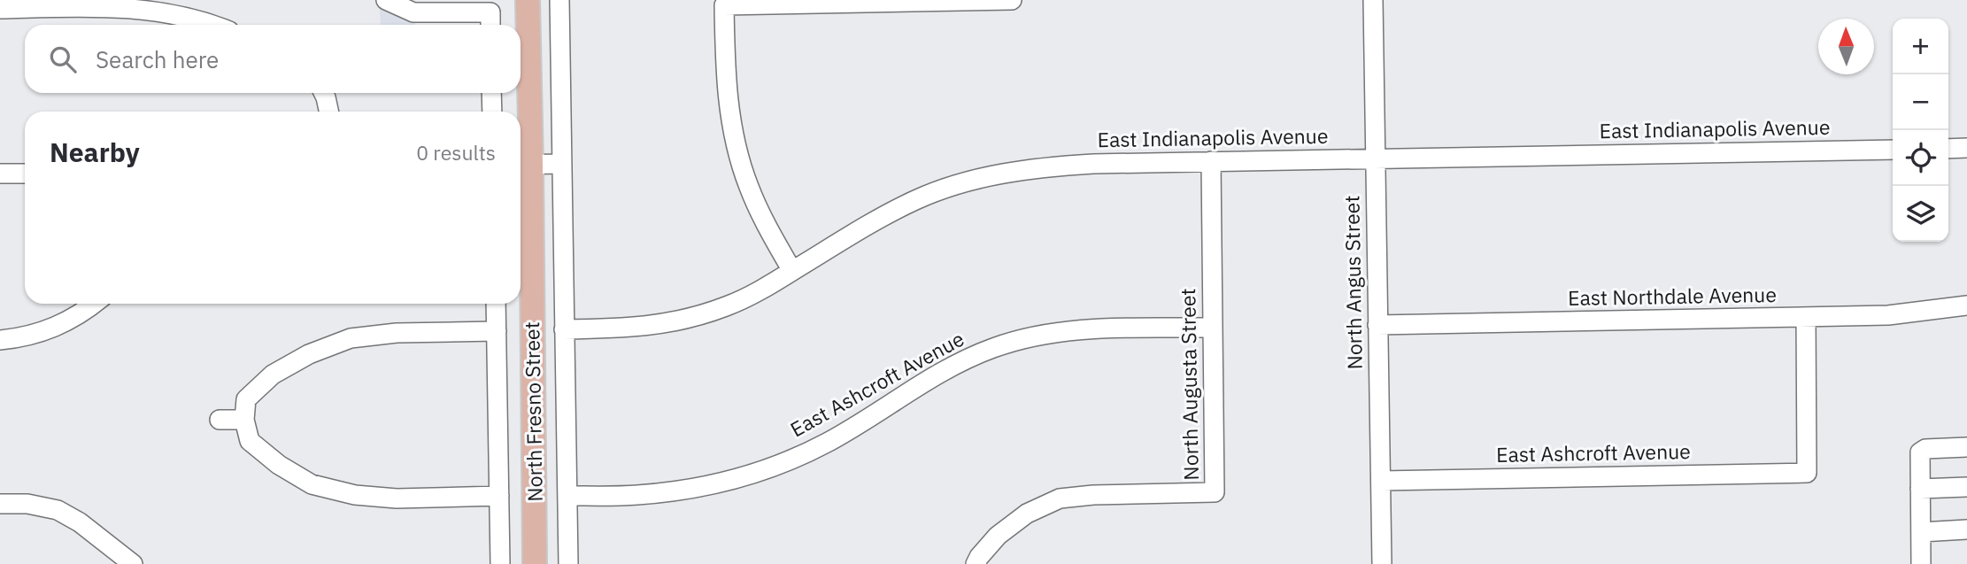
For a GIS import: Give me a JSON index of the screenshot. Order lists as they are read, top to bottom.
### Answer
{
  "streets": {
    "main road": ["North Fresno Street"],
    "street": [
      "East Indianapolis Avenue",
      "North Angus Street",
      "East Northdale Avenue",
      "East Ashcroft Avenue",
      "North Augusta Street"
    ]
  },
  "crossings": [
    ["East Indianapolis Avenue", "North Angus Street"],
    ["East Indianapolis Avenue", "North Augusta Street"],
    ["East Indianapolis Avenue", "North Fresno Street"],
    ["North Angus Street", "East Northdale Avenue"],
    ["North Angus Street", "East Ashcroft Avenue"],
    ["East Northdale Avenue", "East Ashcroft Avenue"],
    ["East Ashcroft Avenue", "North Augusta Street"],
    ["East Ashcroft Avenue", "North Fresno Street"]
  ],
  "north": "top",
  "page": {
    "map_buttons": ["+", "−"],
    "search": "Search here",
    "heading": ["Nearby", "0 results"]
  }
}
